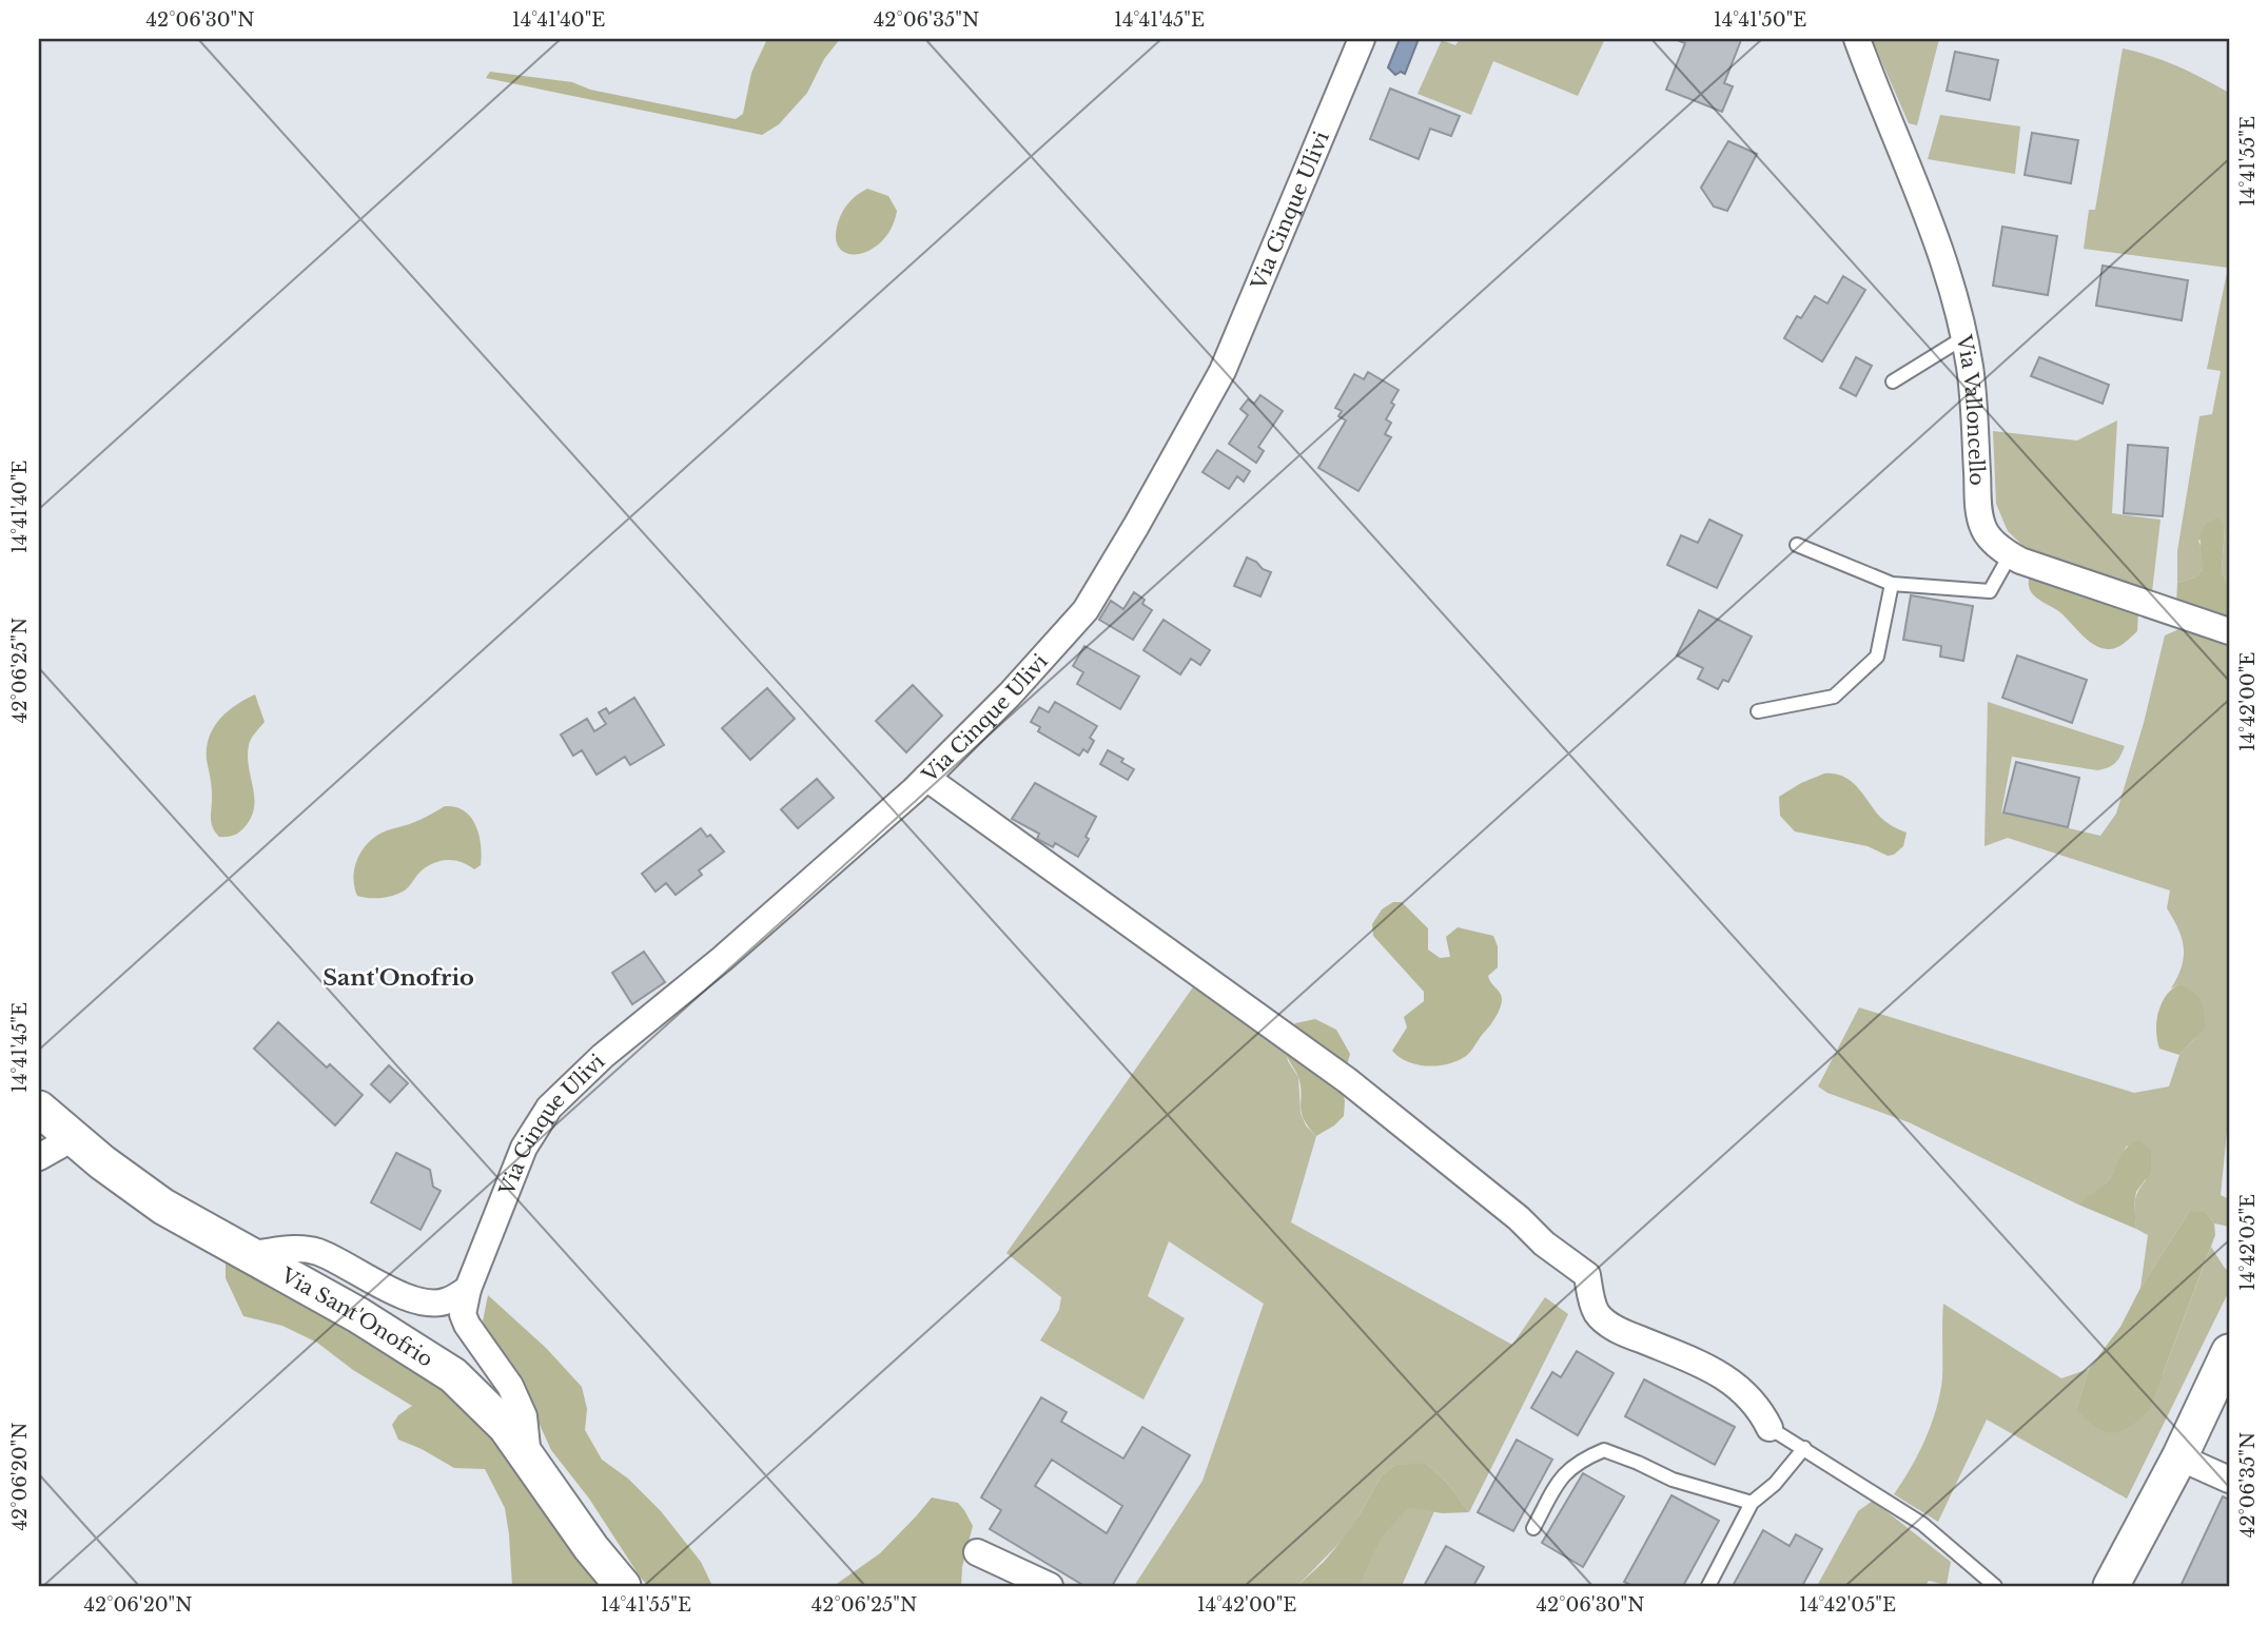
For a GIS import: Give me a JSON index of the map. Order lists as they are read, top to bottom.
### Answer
{
  "streets": {
    "street": ["Via Cinque Ulivi", "Via Valloncello", "Via Sant'Onofrio"]
  },
  "districts": ["Sant'Onofrio"],
  "coordinates": [
    "42°06'30\"N",
    "14°41'40\"E",
    "42°06'35\"N",
    "14°41'45\"E",
    "14°41'50\"E",
    "14°41'55\"E",
    "42°06'25\"N",
    "14°42'00\"E",
    "14°42'05\"E",
    "42°06'20\"N"
  ]
}
